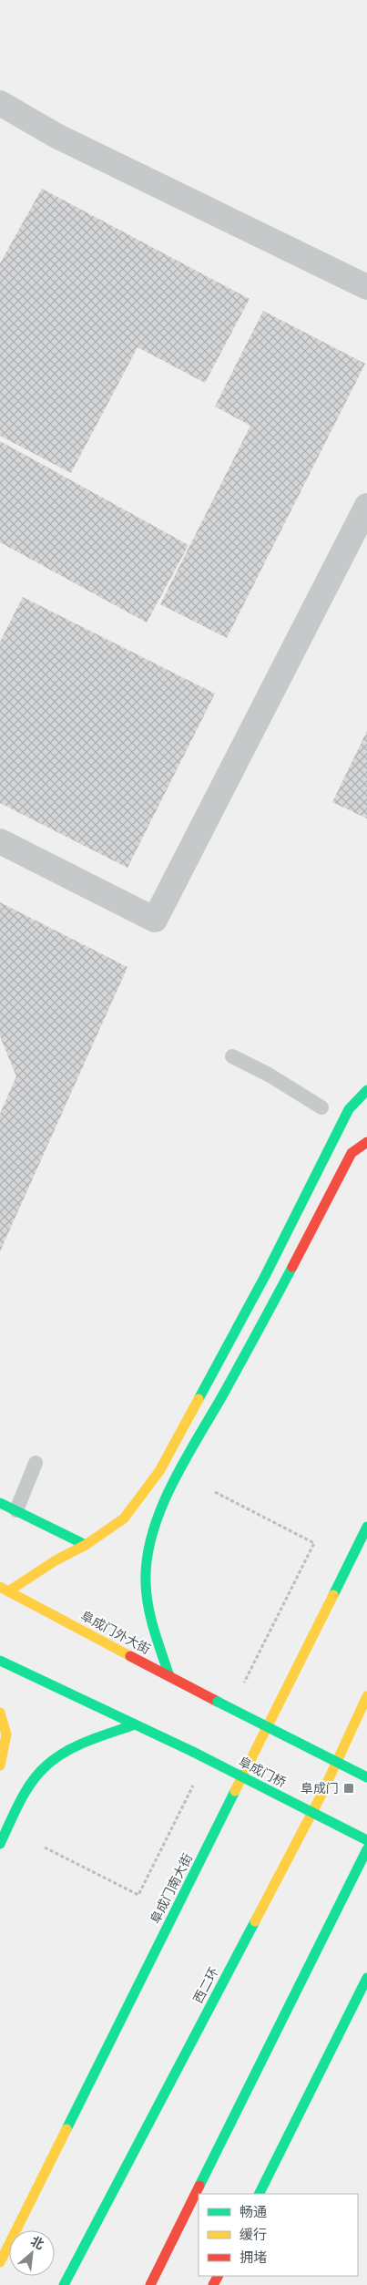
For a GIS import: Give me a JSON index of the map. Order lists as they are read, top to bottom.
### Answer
{
  "streets": {
    "main road": [
      "阜成门外大街",
      "阜成门桥",
      "阜成门南大街",
      "西二环"
    ]
  },
  "places": {
    "transit": ["阜成门"]
  },
  "legend": ["畅通", "缓行", "拥堵"],
  "north": "top right"
}
